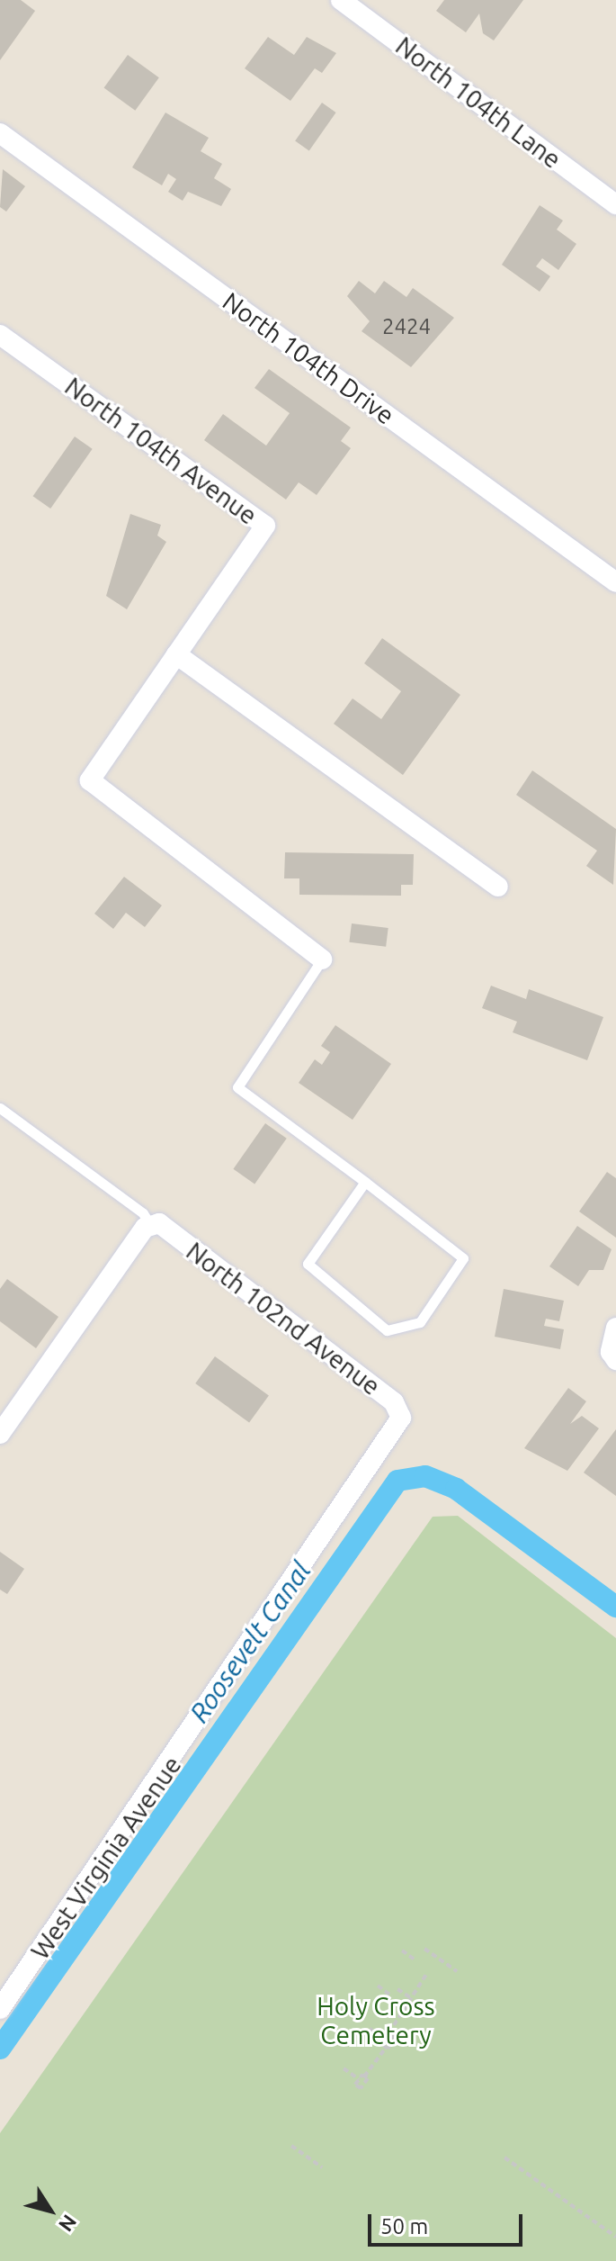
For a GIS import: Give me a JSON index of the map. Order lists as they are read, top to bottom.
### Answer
{
  "streets": {
    "street": [
      "North 104th Lane",
      "North 104th Drive",
      "North 104th Avenue",
      "North 102nd Avenue",
      "West Virginia Avenue"
    ]
  },
  "crossings": [
    ["North 102nd Avenue", "West Virginia Avenue"]
  ],
  "water": ["Roosevelt Canal"],
  "parks": ["Holy Cross Cemetery"],
  "house_numbers": ["2424"],
  "scale_bar": "50 m",
  "north": "bottom right"
}
